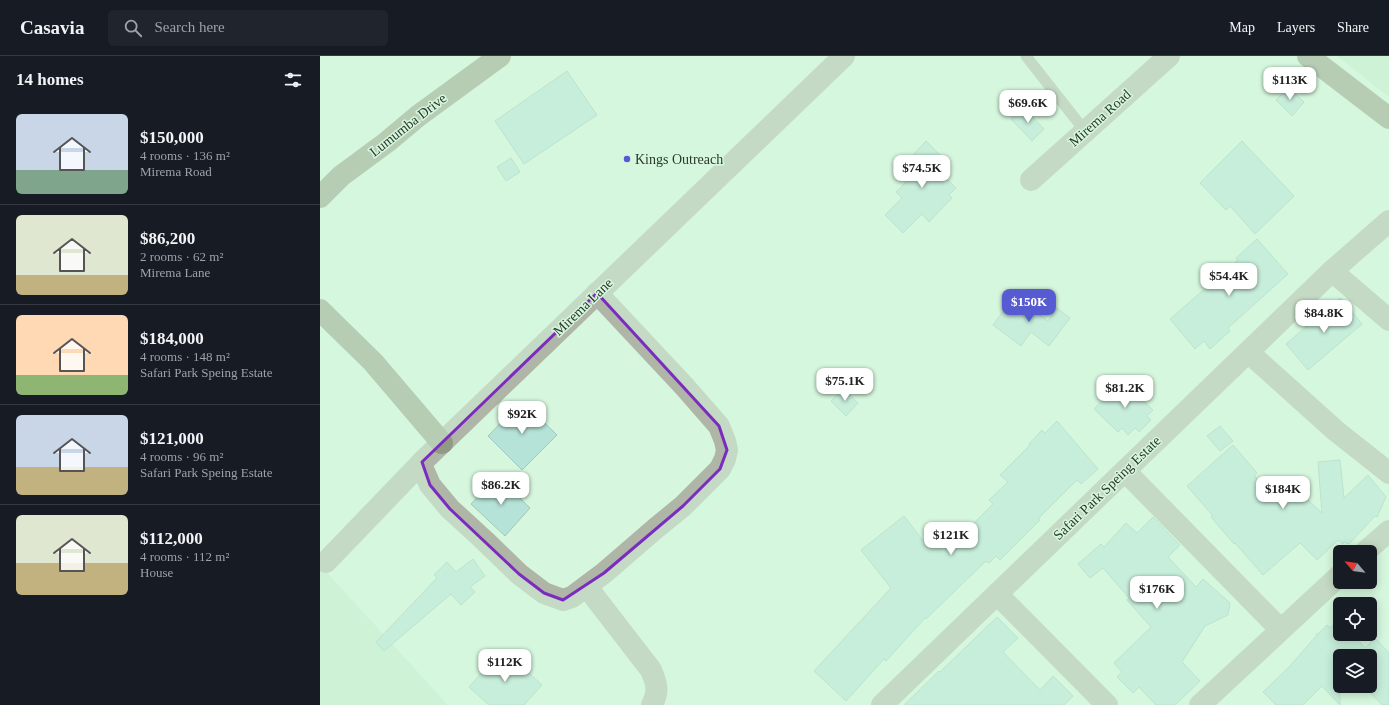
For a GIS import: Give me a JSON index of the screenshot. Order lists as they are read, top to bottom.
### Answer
{
  "streets": {
    "street": [
      "Mirema Road",
      "Lumumba Drive",
      "Mirema Lane",
      "Safari Park Speing Estate"
    ]
  },
  "places": ["Kings Outreach"],
  "north": "top left",
  "page": {
    "header": "Casavia",
    "search": "Search here",
    "nav": ["Map", "Layers", "Share"],
    "heading": "14 homes",
    "price": [
      "$113K",
      "$69.6K",
      "$74.5K",
      "$54.4K",
      "$150K",
      "$84.8K",
      "$75.1K",
      "$81.2K",
      "$92K",
      "$86.2K",
      "$184K",
      "$121K",
      "$176K",
      "$112K"
    ],
    "list": [
      {
        "name": "$150,000",
        "note": "4 rooms · 136 m² · Mirema Road"
      },
      {
        "name": "$86,200",
        "note": "2 rooms · 62 m² · Mirema Lane"
      },
      {
        "name": "$184,000",
        "note": "4 rooms · 148 m² · Safari Park Speing Estate"
      },
      {
        "name": "$121,000",
        "note": "4 rooms · 96 m² · Safari Park Speing Estate"
      },
      {
        "name": "$112,000",
        "note": "4 rooms · 112 m² · House"
      }
    ]
  }
}
